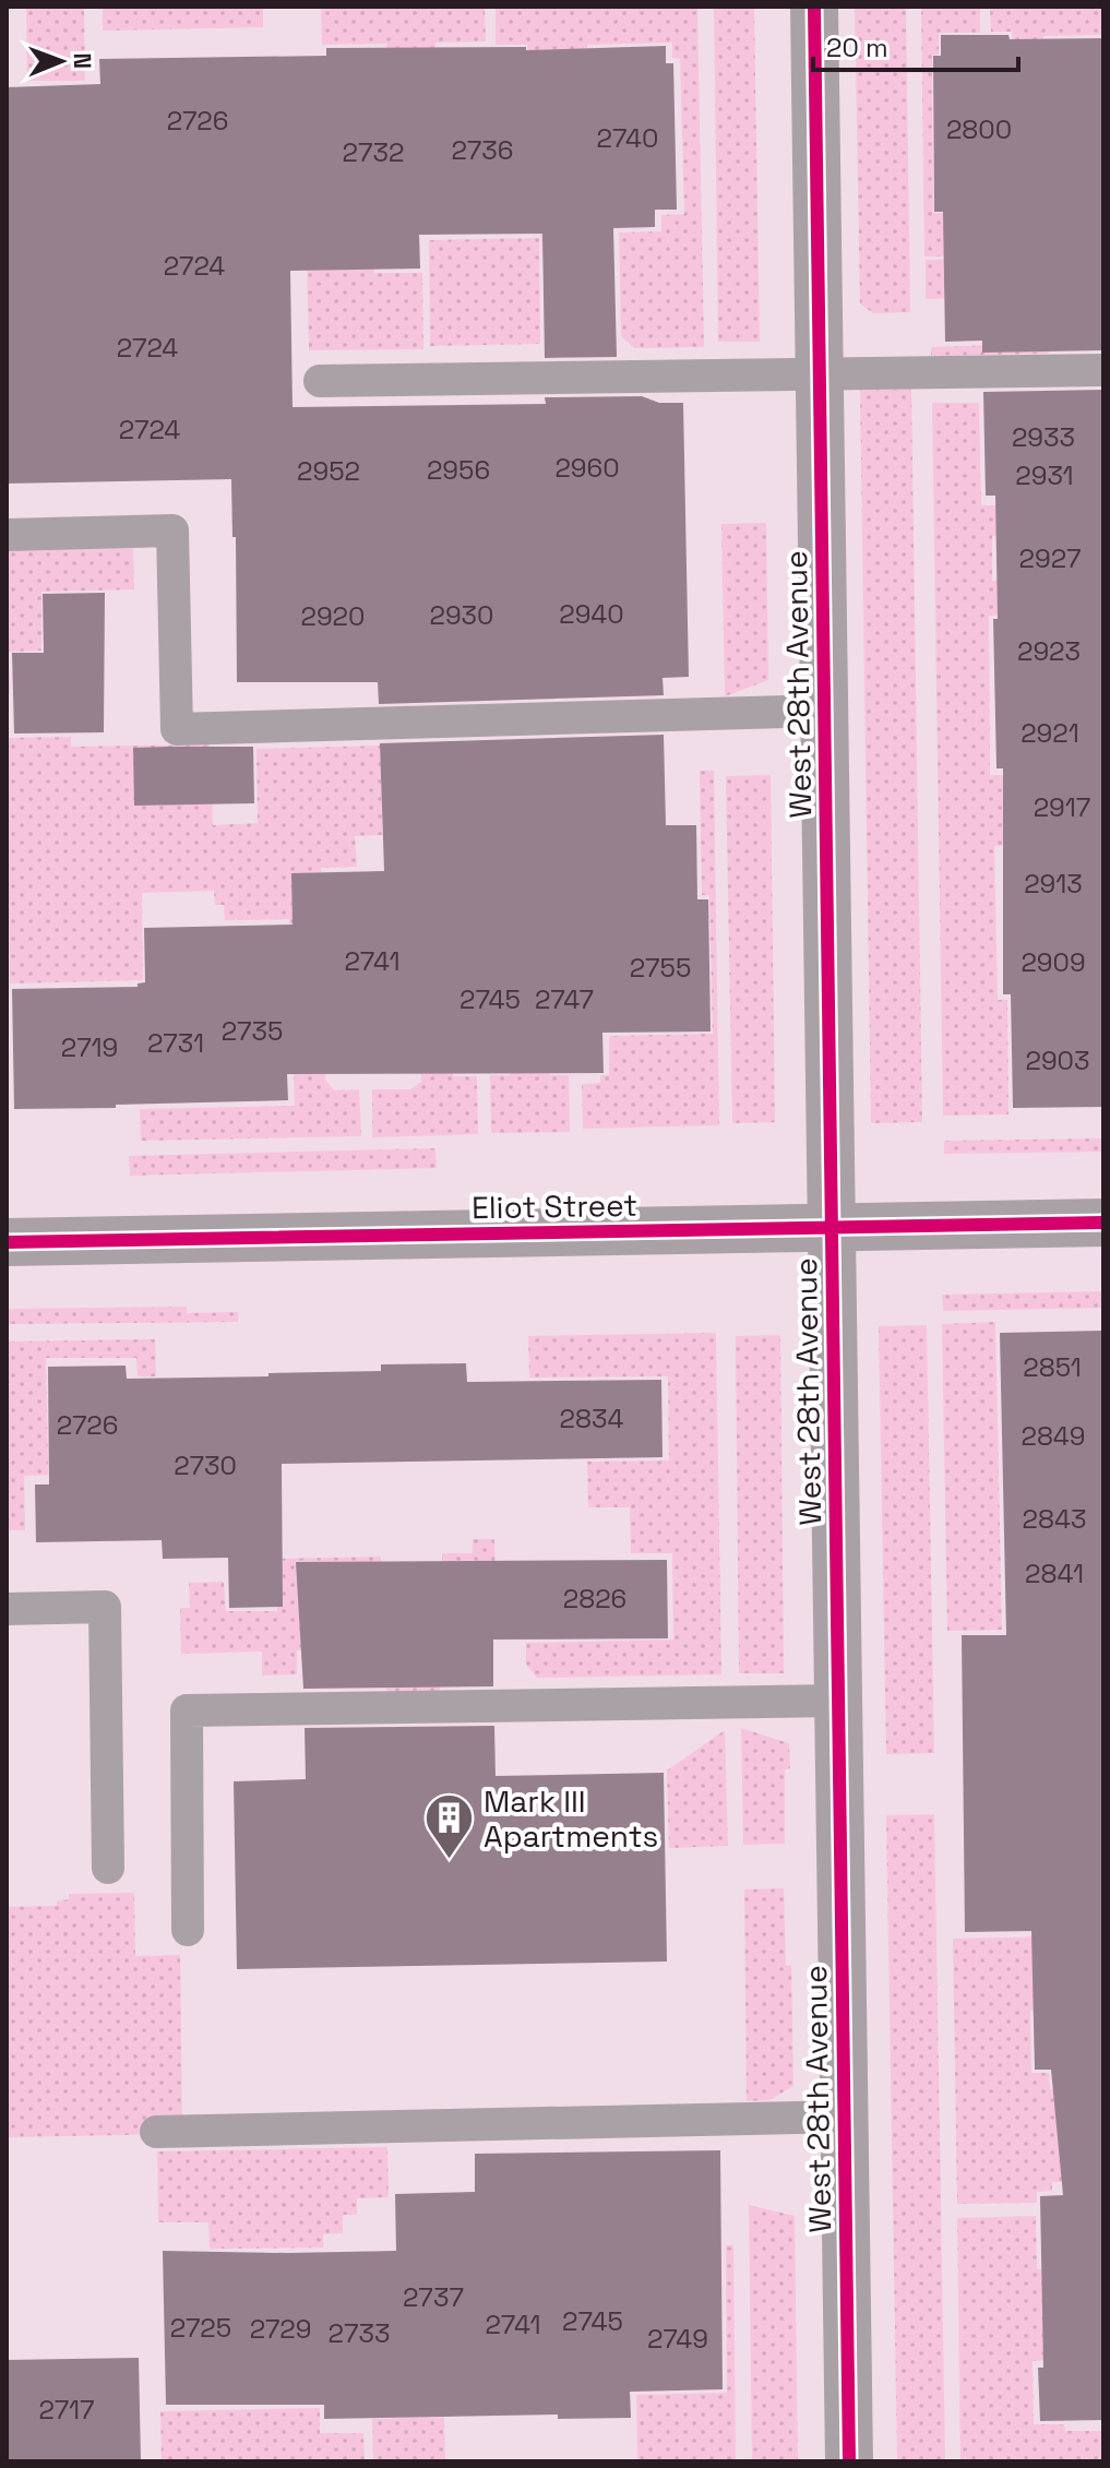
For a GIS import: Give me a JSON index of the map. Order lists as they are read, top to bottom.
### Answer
{
  "streets": {
    "street": ["West 28th Avenue", "Eliot Street"]
  },
  "crossings": [
    ["West 28th Avenue", "Eliot Street"]
  ],
  "places": {
    "building": ["Mark III Apartments"]
  },
  "house_numbers": [
    "2726",
    "2800",
    "2740",
    "2736",
    "2732",
    "2724",
    "2724",
    "2724",
    "2933",
    "2960",
    "2956",
    "2952",
    "2931",
    "2927",
    "2940",
    "2930",
    "2920",
    "2923",
    "2921",
    "2917",
    "2913",
    "2741",
    "2909",
    "2755",
    "2745",
    "2747",
    "2735",
    "2731",
    "2719",
    "2903",
    "2851",
    "2834",
    "2726",
    "2849",
    "2730",
    "2843",
    "2841",
    "2826",
    "2737",
    "2745",
    "2741",
    "2725",
    "2729",
    "2733",
    "2749",
    "2717"
  ],
  "scale_bar": "20 m",
  "north": "right"
}
